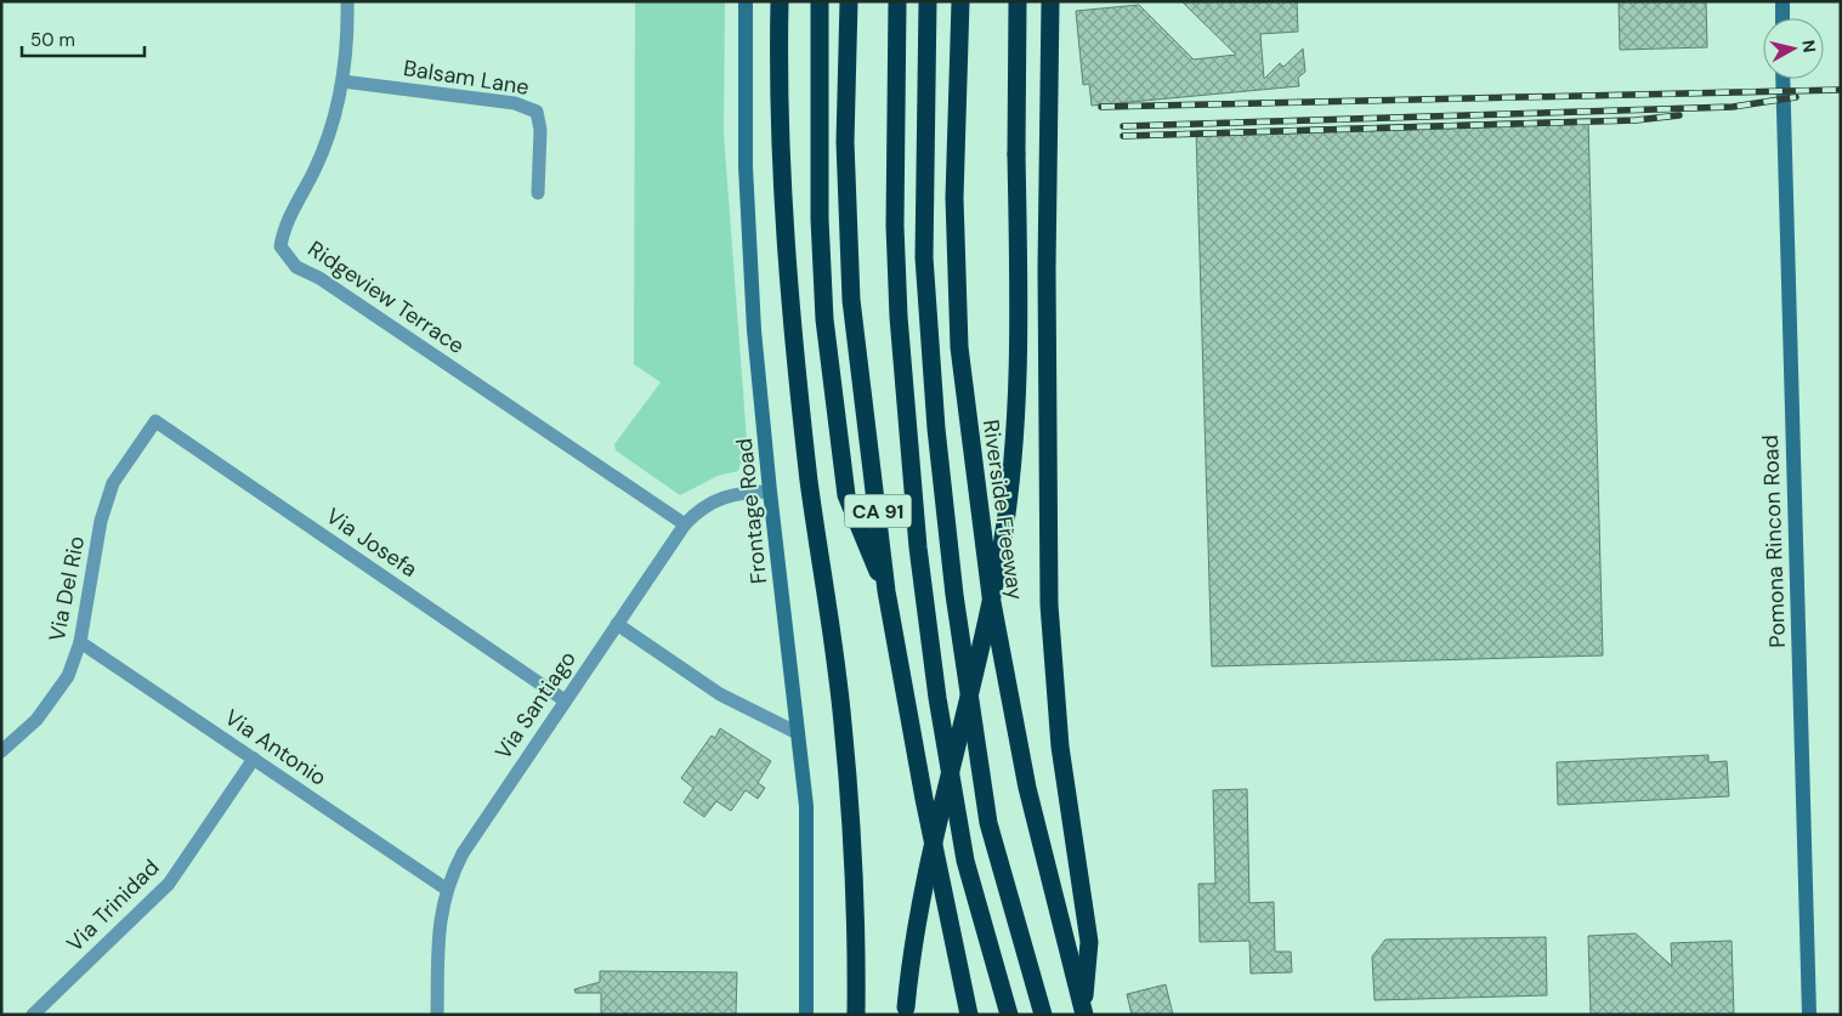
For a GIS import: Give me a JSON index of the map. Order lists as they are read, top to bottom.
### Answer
{
  "streets": {
    "highway": ["Riverside Freeway", "CA 91"],
    "main road": ["Frontage Road", "Pomona Rincon Road"],
    "street": [
      "Balsam Lane",
      "Ridgeview Terrace",
      "Via Josefa",
      "Via Del Rio",
      "Via Santiago",
      "Via Antonio",
      "Via Trinidad"
    ]
  },
  "crossings": [
    ["Balsam Lane", "Ridgeview Terrace"],
    ["Ridgeview Terrace", "Via Santiago"],
    ["Frontage Road", "Via Santiago"],
    ["Via Josefa", "Via Del Rio"],
    ["Via Josefa", "Via Santiago"],
    ["Via Del Rio", "Via Antonio"],
    ["Via Santiago", "Via Antonio"],
    ["Via Antonio", "Via Trinidad"]
  ],
  "scale_bar": "50 m",
  "north": "right"
}
